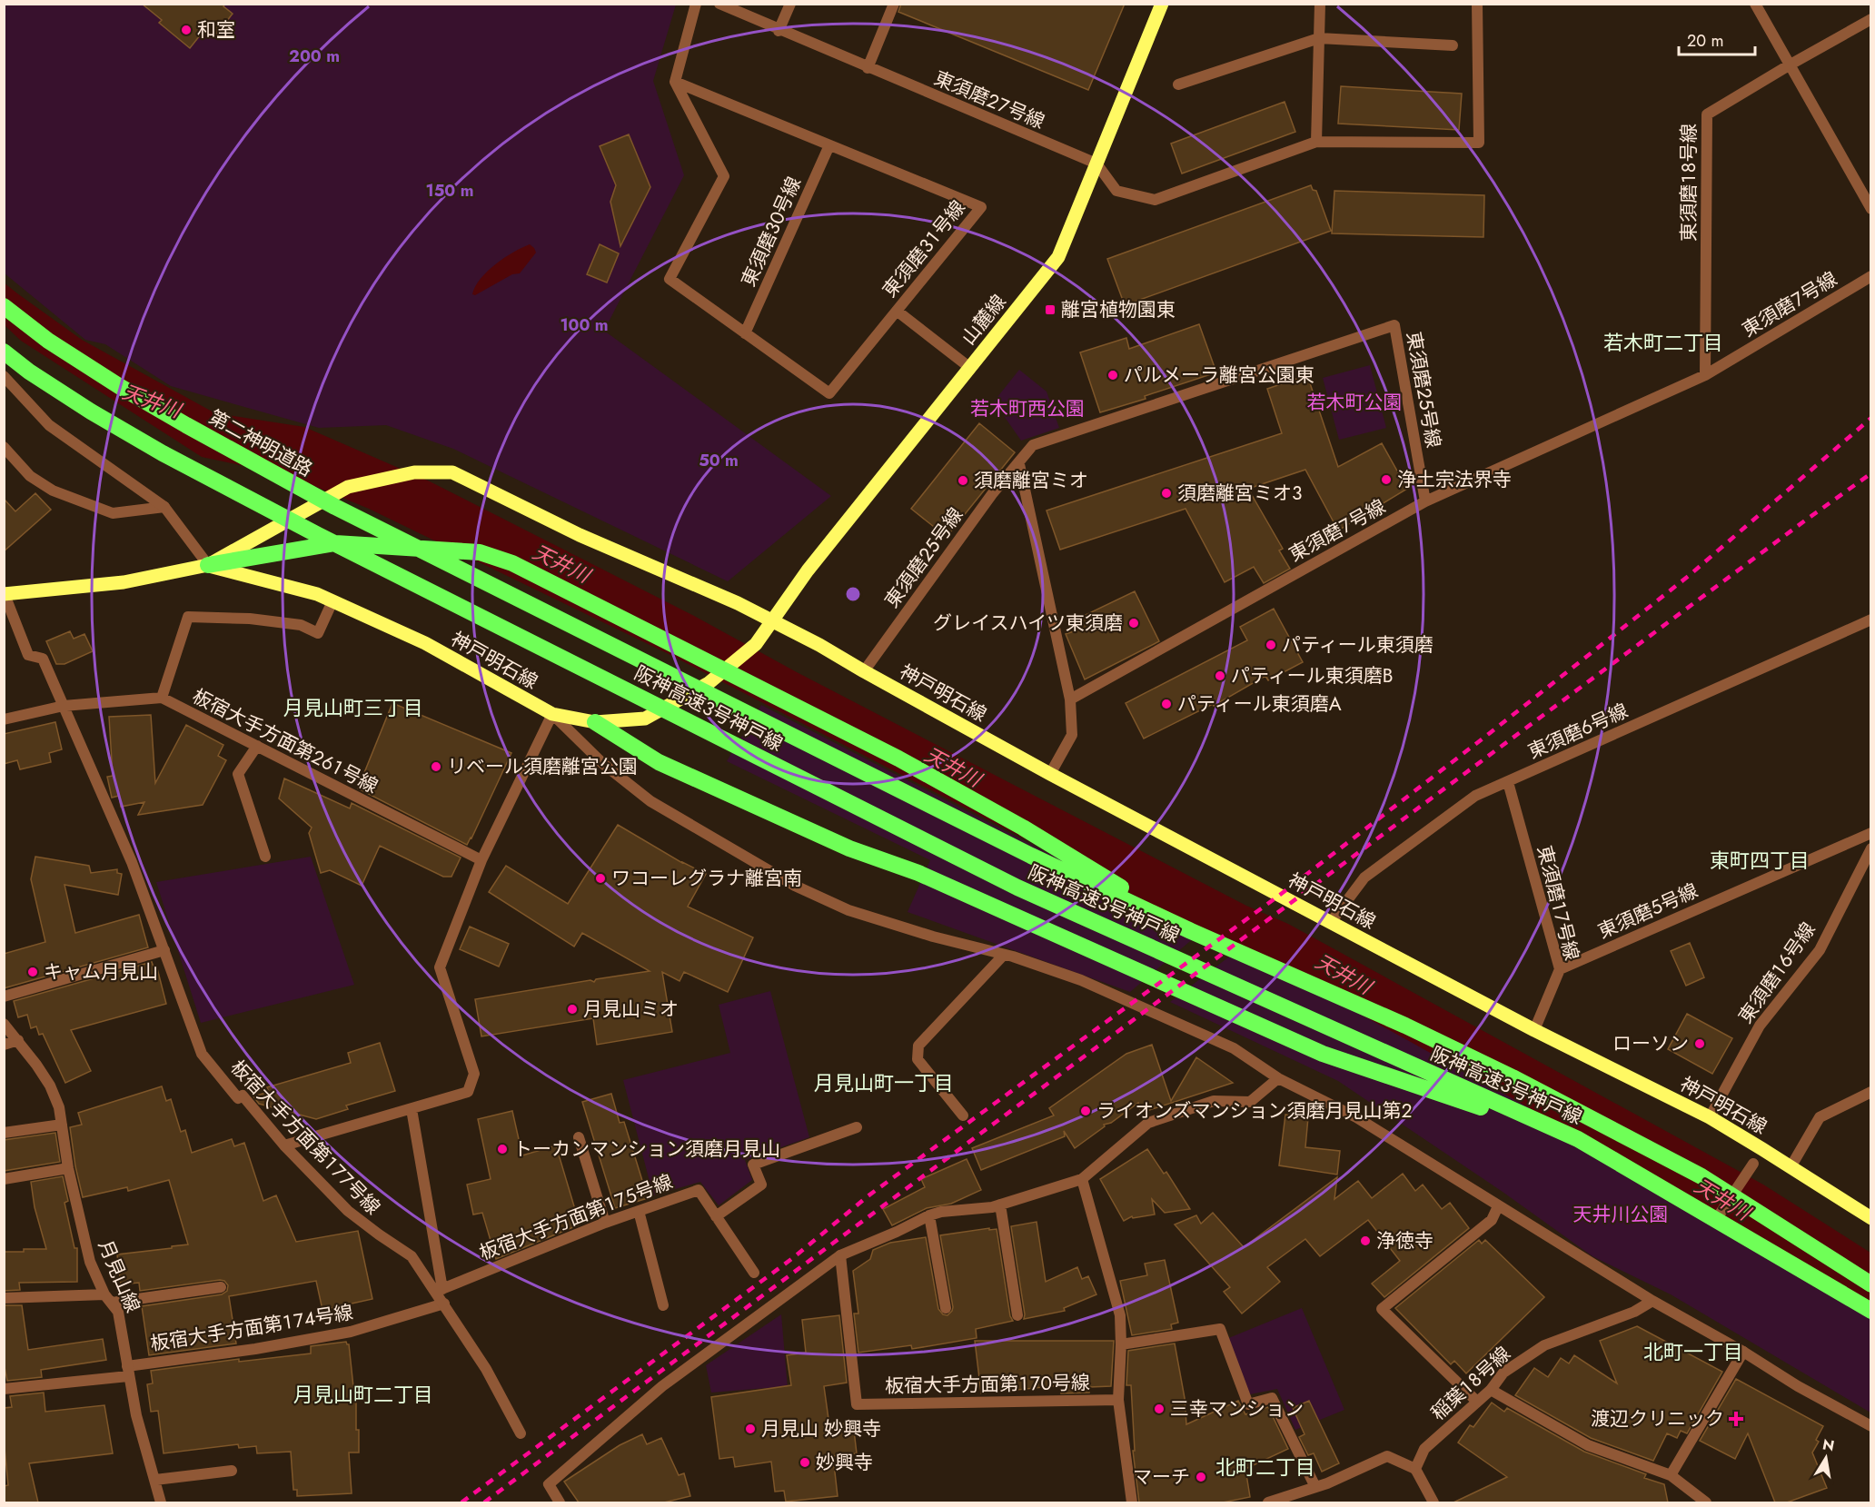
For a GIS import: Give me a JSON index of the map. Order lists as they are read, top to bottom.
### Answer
{
  "streets": {
    "highway": ["第二神明道路", "阪神高速3号神戸線"],
    "main road": ["山麓線", "神戸明石線"],
    "street": [
      "東須磨２７号線",
      "東須磨１８号線",
      "東須磨３０号線",
      "東須磨３１号線",
      "東須磨７号線",
      "東須磨２５号線",
      "東須磨６号線",
      "板宿大手方面第２６１号線",
      "東須磨１７号線",
      "東須磨５号線",
      "東須磨１６号線",
      "板宿大手方面第１７７号線",
      "板宿大手方面第１７５号線",
      "月見山線",
      "板宿大手方面第１７４号線",
      "稲葉１８号線",
      "板宿大手方面第１７０号線"
    ]
  },
  "crossings": [
    ["東須磨２７号線", "山麓線"],
    ["東須磨１８号線", "東須磨７号線"],
    ["東須磨３０号線", "東須磨３１号線"],
    ["東須磨７号線", "東須磨２５号線"],
    ["山麓線", "神戸明石線"],
    ["東須磨２５号線", "神戸明石線"],
    ["第二神明道路", "阪神高速3号神戸線"],
    ["神戸明石線", "東須磨６号線"],
    ["神戸明石線", "東須磨１７号線"],
    ["神戸明石線", "東須磨１６号線"],
    ["神戸明石線", "板宿大手方面第１７７号線"],
    ["東須磨６号線", "東須磨１７号線"],
    ["板宿大手方面第２６１号線", "板宿大手方面第１７７号線"],
    ["東須磨１７号線", "東須磨５号線"],
    ["板宿大手方面第１７７号線", "板宿大手方面第１７５号線"],
    ["板宿大手方面第１７７号線", "板宿大手方面第１７４号線"],
    ["月見山線", "板宿大手方面第１７４号線"]
  ],
  "districts": [
    "若木町二丁目",
    "月見山町三丁目",
    "東町四丁目",
    "月見山町一丁目",
    "北町一丁目",
    "月見山町二丁目",
    "北町二丁目"
  ],
  "water": ["天井川"],
  "parks": ["若木町公園", "若木町西公園", "天井川公園"],
  "places": {
    "other": [
      "和室",
      "パルメーラ離宮公園東",
      "浄土宗法界寺",
      "須磨離宮ミオ",
      "須磨離宮ミオ3",
      "グレイスハイツ東須磨",
      "パティール東須磨",
      "パティール東須磨B",
      "パティール東須磨A",
      "リベール須磨離宮公園",
      "ワコーレグラナ離宮南",
      "キャム月見山",
      "月見山ミオ",
      "ローソン",
      "ライオンズマンション須磨月見山第2",
      "トーカンマンション須磨月見山",
      "浄徳寺",
      "三幸マンション",
      "月見山 妙興寺",
      "妙興寺",
      "マーチ"
    ],
    "transit": ["離宮植物園東"],
    "health": ["渡辺クリニック"]
  },
  "scale_bar": "20 m",
  "north": "top",
  "rings": [
    "200 m",
    "150 m",
    "100 m",
    "50 m"
  ]
}
